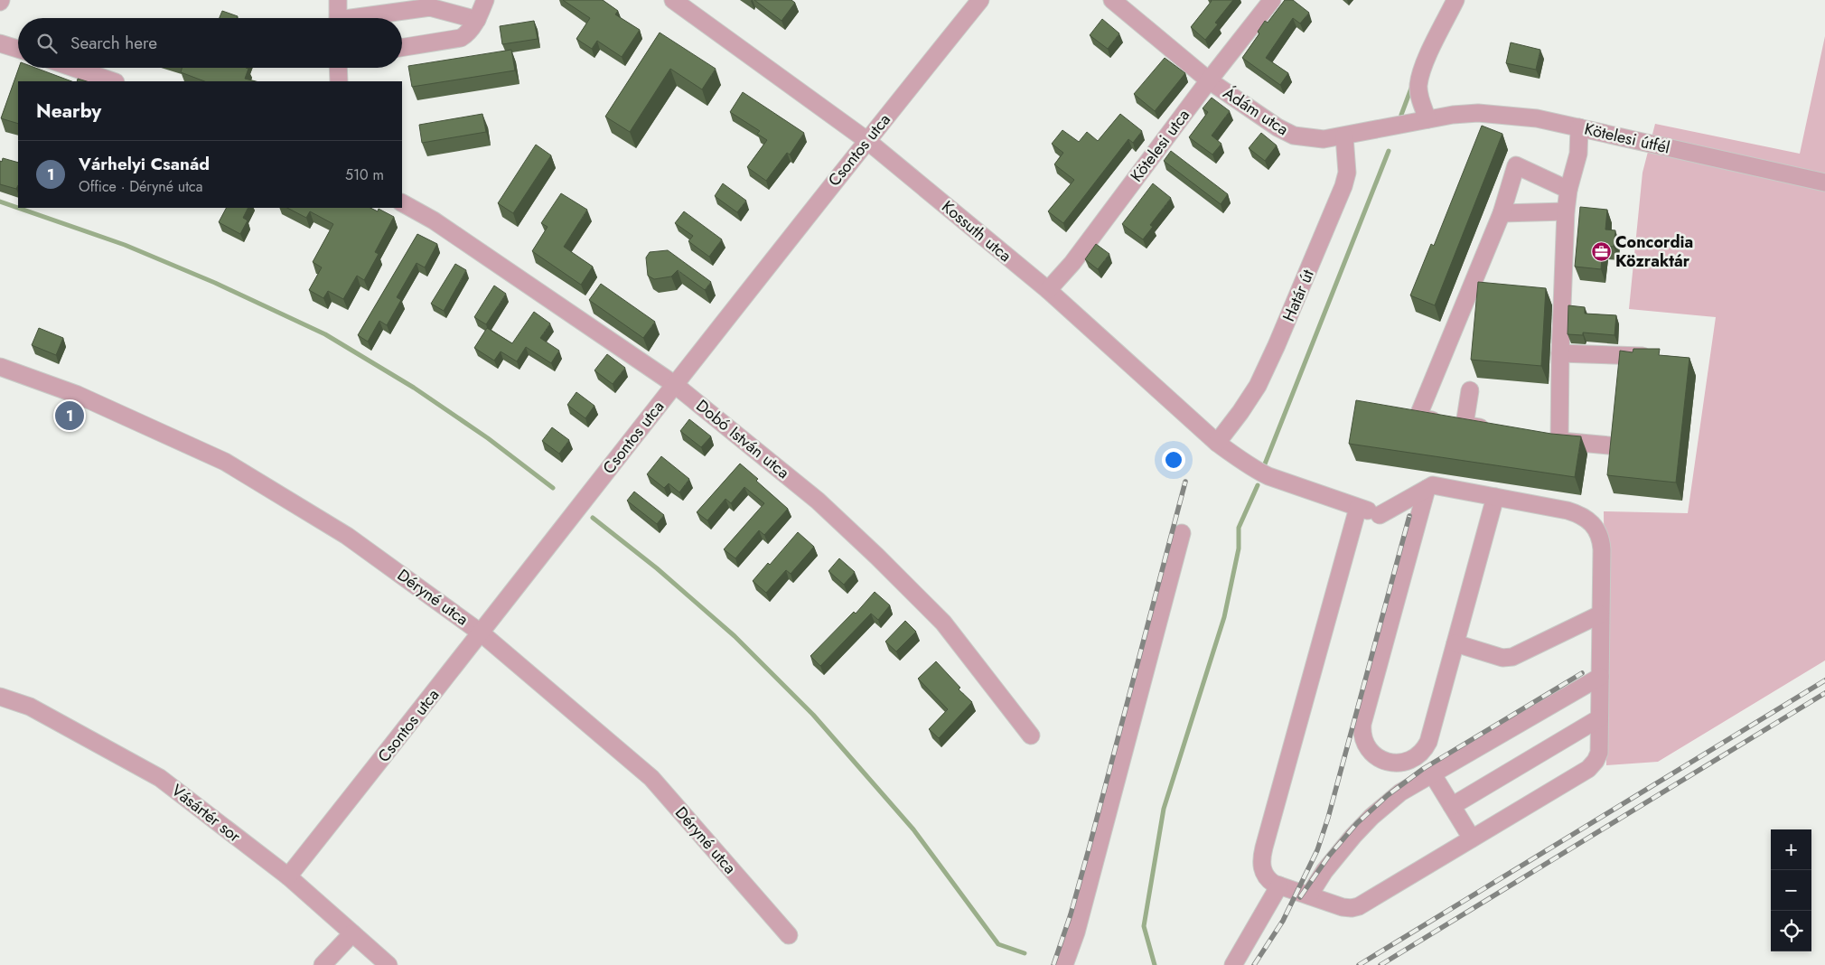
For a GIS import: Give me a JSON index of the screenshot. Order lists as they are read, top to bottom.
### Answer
{
  "streets": {
    "street": [
      "Ádám utca",
      "Kötelesi útfél",
      "Kötelesi utca",
      "Csontos utca",
      "Kossuth utca",
      "Határ út",
      "Dobó István utca",
      "Déryné utca",
      "Vásártér sor"
    ]
  },
  "crossings": [
    ["Ádám utca", "Kötelesi útfél"],
    ["Ádám utca", "Kötelesi utca"],
    ["Ádám utca", "Határ út"],
    ["Kötelesi utca", "Kossuth utca"],
    ["Csontos utca", "Kossuth utca"],
    ["Csontos utca", "Dobó István utca"],
    ["Csontos utca", "Déryné utca"],
    ["Csontos utca", "Vásártér sor"],
    ["Kossuth utca", "Határ út"]
  ],
  "places": {
    "office": ["Concordia Közraktár"]
  },
  "page": {
    "search": "Search here",
    "heading": "Nearby",
    "list": [
      {
        "mark": "1",
        "name": "Várhelyi Csanád",
        "note": "Office · Déryné utca",
        "value": "510 m"
      }
    ],
    "pins": "1",
    "map_buttons": ["+", "−"]
  }
}
